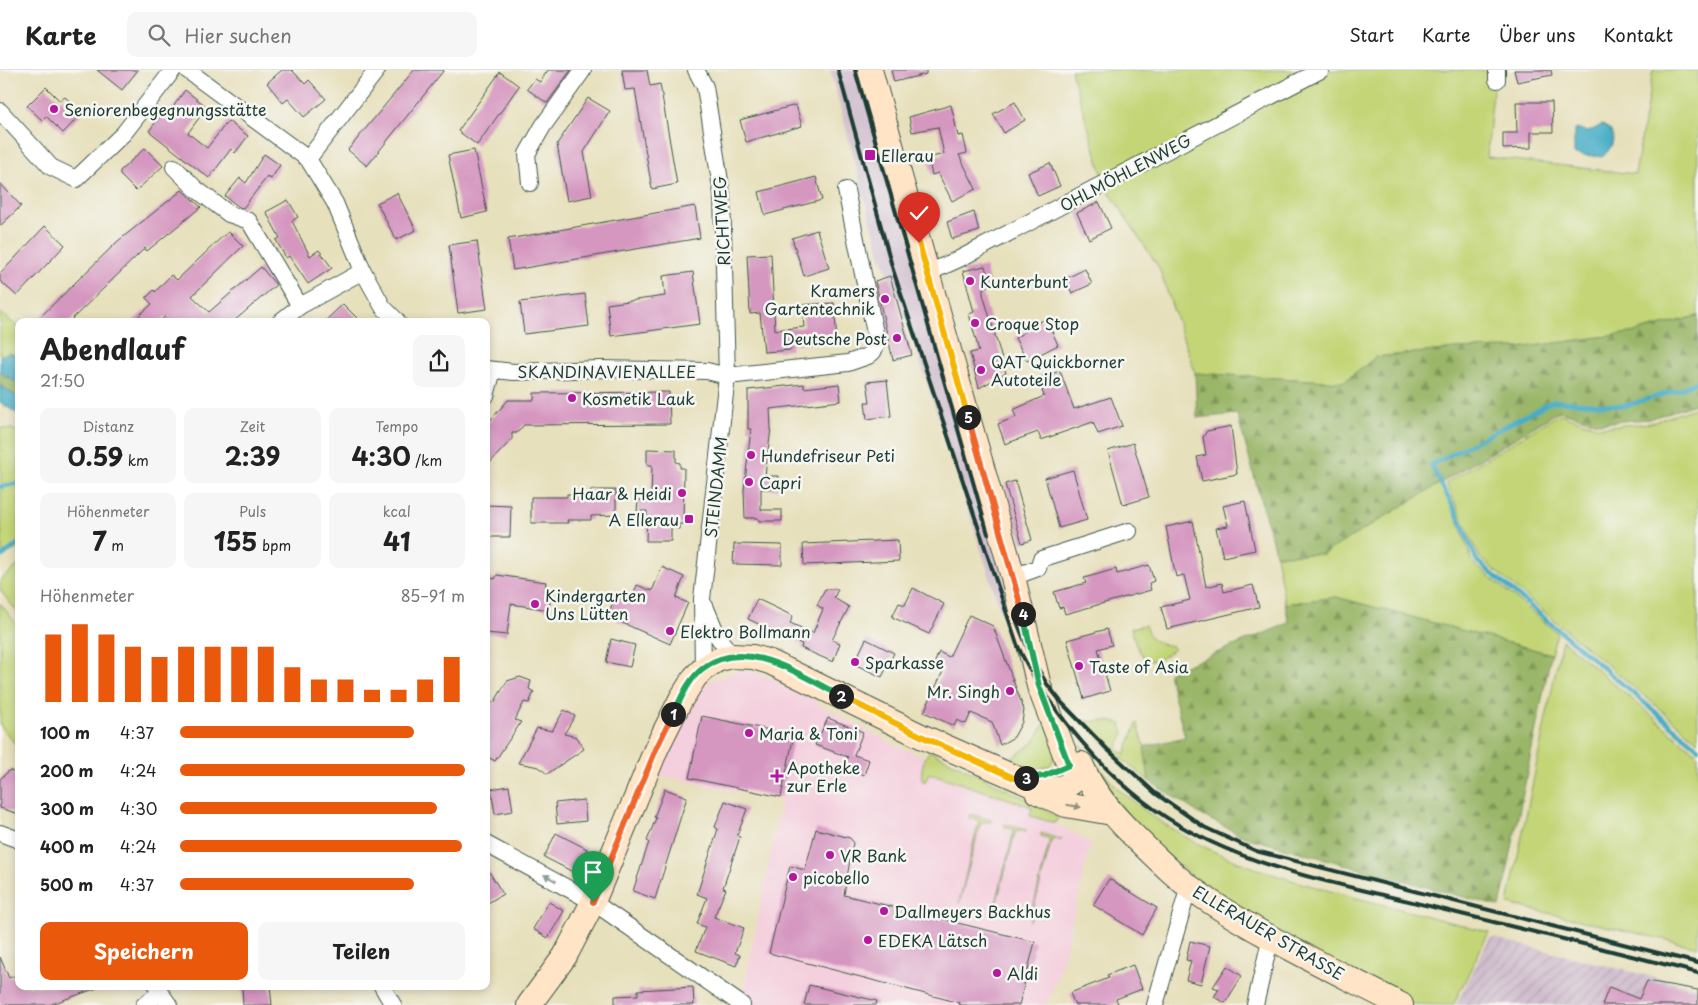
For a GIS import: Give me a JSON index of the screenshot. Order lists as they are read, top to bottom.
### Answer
{
  "streets": {
    "main road": ["ELLERAUER STRASSE"],
    "street": [
      "OHLMÖHLENWEG",
      "RICHTWEG",
      "SKANDINAVIENALLEE",
      "STEINDAMM"
    ]
  },
  "crossings": [
    ["OHLMÖHLENWEG", "ELLERAUER STRASSE"],
    ["RICHTWEG", "SKANDINAVIENALLEE"],
    ["RICHTWEG", "STEINDAMM"],
    ["SKANDINAVIENALLEE", "STEINDAMM"]
  ],
  "places": {
    "other": [
      "Seniorenbegegnungsstätte",
      "Kunterbunt",
      "Kramers Gartentechnik",
      "Croque Stop",
      "Deutsche Post",
      "QAT Quickborner Autoteile",
      "Kosmetik Lauk",
      "Hundefriseur Peti",
      "Capri",
      "Haar & Heidi",
      "Kindergarten Uns Lütten",
      "Elektro Bollmann",
      "Sparkasse",
      "Taste of Asia",
      "Mr. Singh",
      "Maria & Toni",
      "VR Bank",
      "picobello",
      "Dallmeyers Backhus",
      "EDEKA Lätsch",
      "Aldi"
    ],
    "transit": ["Ellerau", "A Ellerau"],
    "health": ["Apotheke zur Erle"]
  },
  "page": {
    "header": "Karte",
    "search": "Hier suchen",
    "nav": [
      "Start",
      "Karte",
      "Über uns",
      "Kontakt"
    ],
    "heading": ["Abendlauf", "21:50"],
    "stats": [
      ["Distanz", "0.59 km"],
      ["Zeit", "2:39"],
      ["Tempo", "4:30 /km"],
      ["Höhenmeter", "7 m"],
      ["Puls", "155 bpm"],
      ["kcal", "41"]
    ],
    "pins": [
      "5",
      "4",
      "2",
      "1",
      "3"
    ],
    "chart": ["Höhenmeter", "85–91 m"],
    "list": [
      {
        "name": "100 m",
        "note": "4:37"
      },
      {
        "name": "200 m",
        "note": "4:24"
      },
      {
        "name": "300 m",
        "note": "4:30"
      },
      {
        "name": "400 m",
        "note": "4:24"
      },
      {
        "name": "500 m",
        "note": "4:37"
      }
    ],
    "buttons": ["Speichern", "Teilen"]
  }
}
